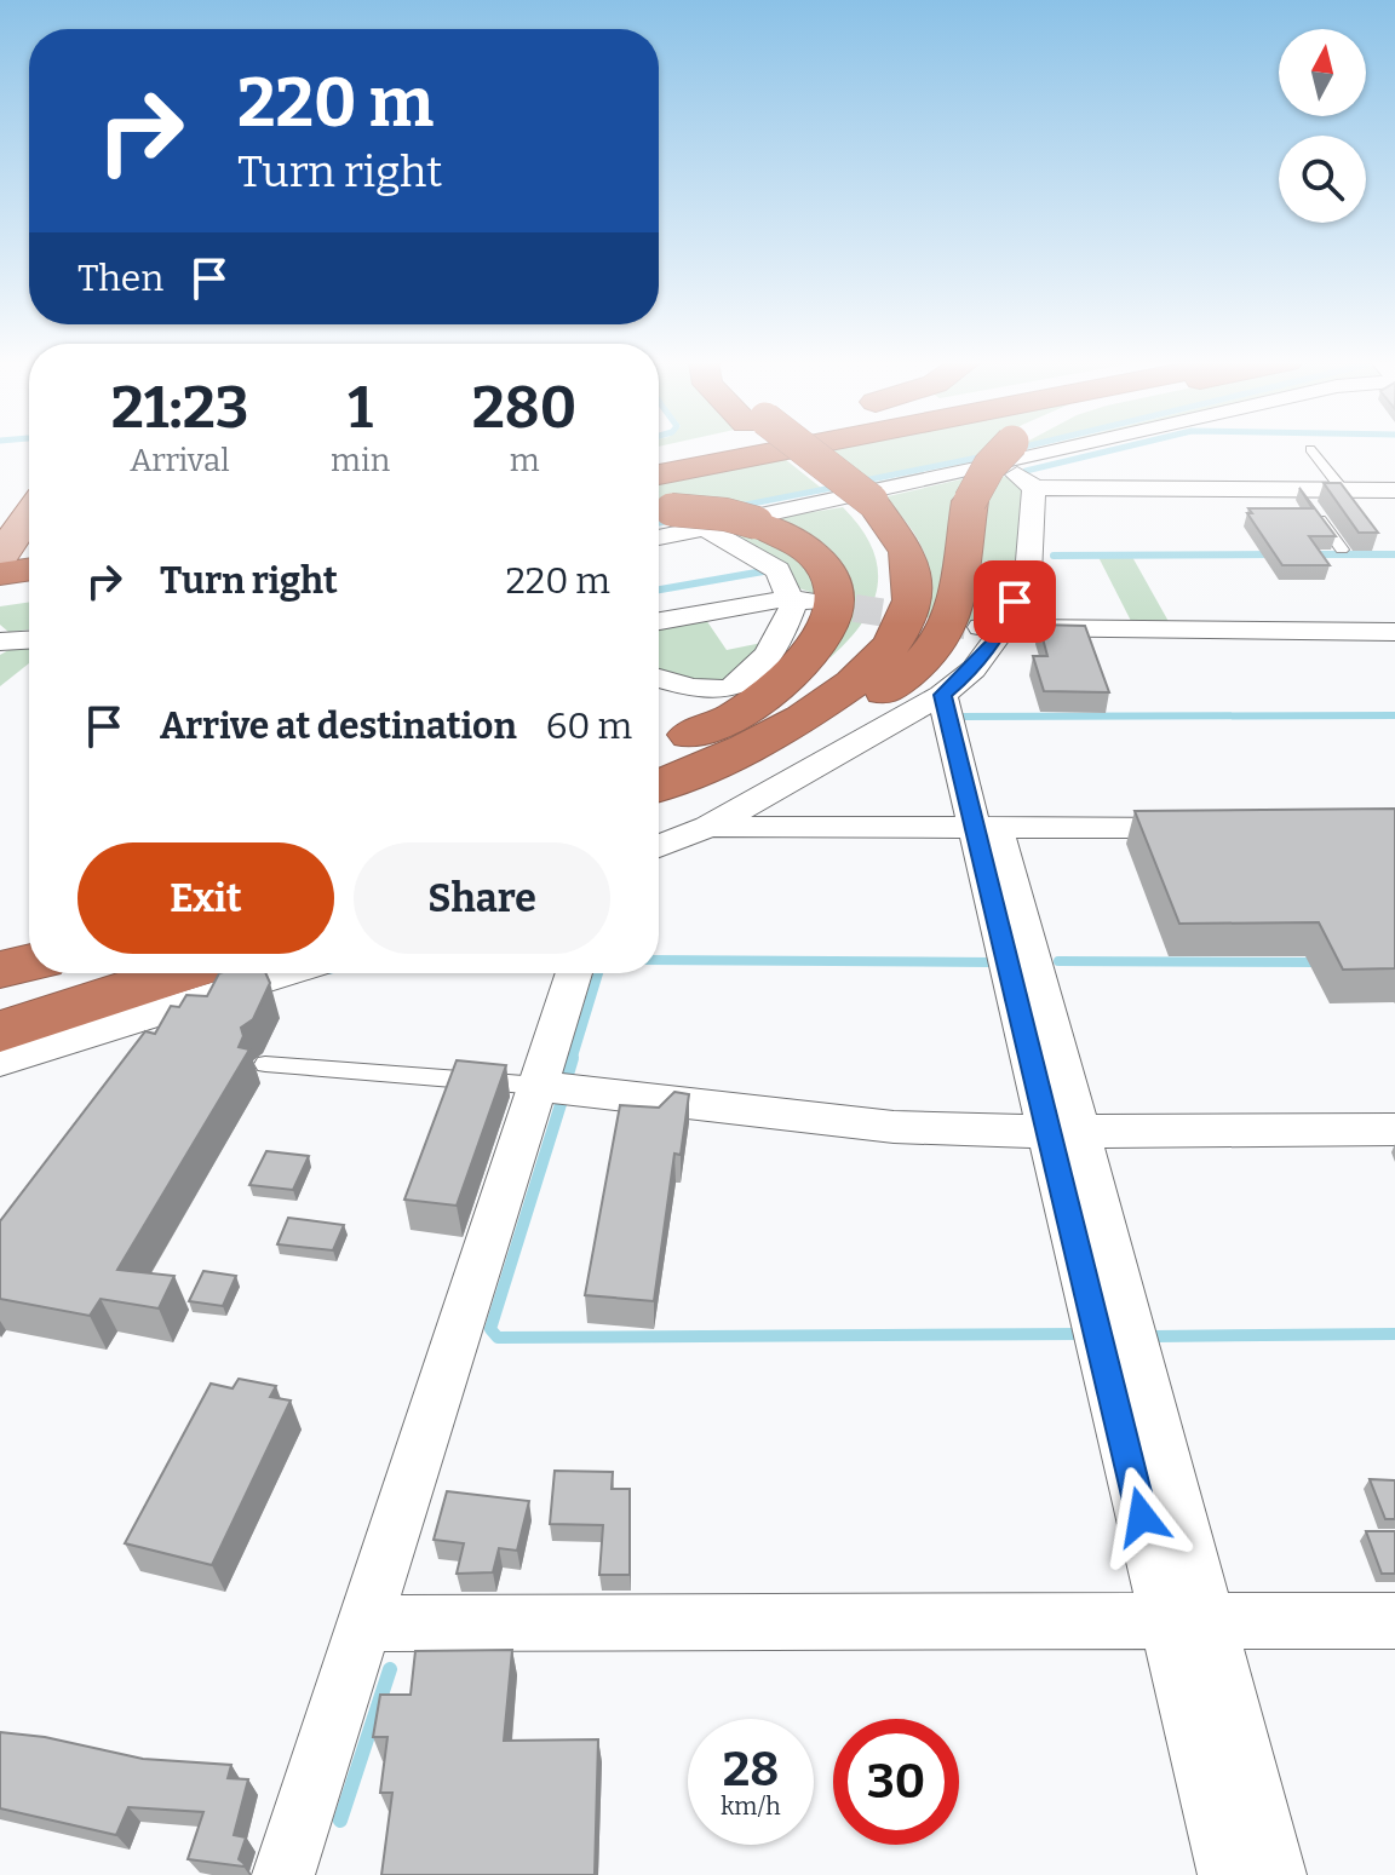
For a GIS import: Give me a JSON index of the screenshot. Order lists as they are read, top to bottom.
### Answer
{
  "north": "top",
  "page": {
    "turn": ["220 m", "Turn right"],
    "then": "Then",
    "eta": [
      "21:23",
      "Arrival",
      "1",
      "min",
      "280",
      "m"
    ],
    "list": [
      {
        "name": "Turn right",
        "value": "220 m"
      },
      {
        "name": "Arrive at destination",
        "value": "60 m"
      }
    ],
    "buttons": ["Exit", "Share"],
    "speed": "28 km/h",
    "limit": "30"
  }
}
